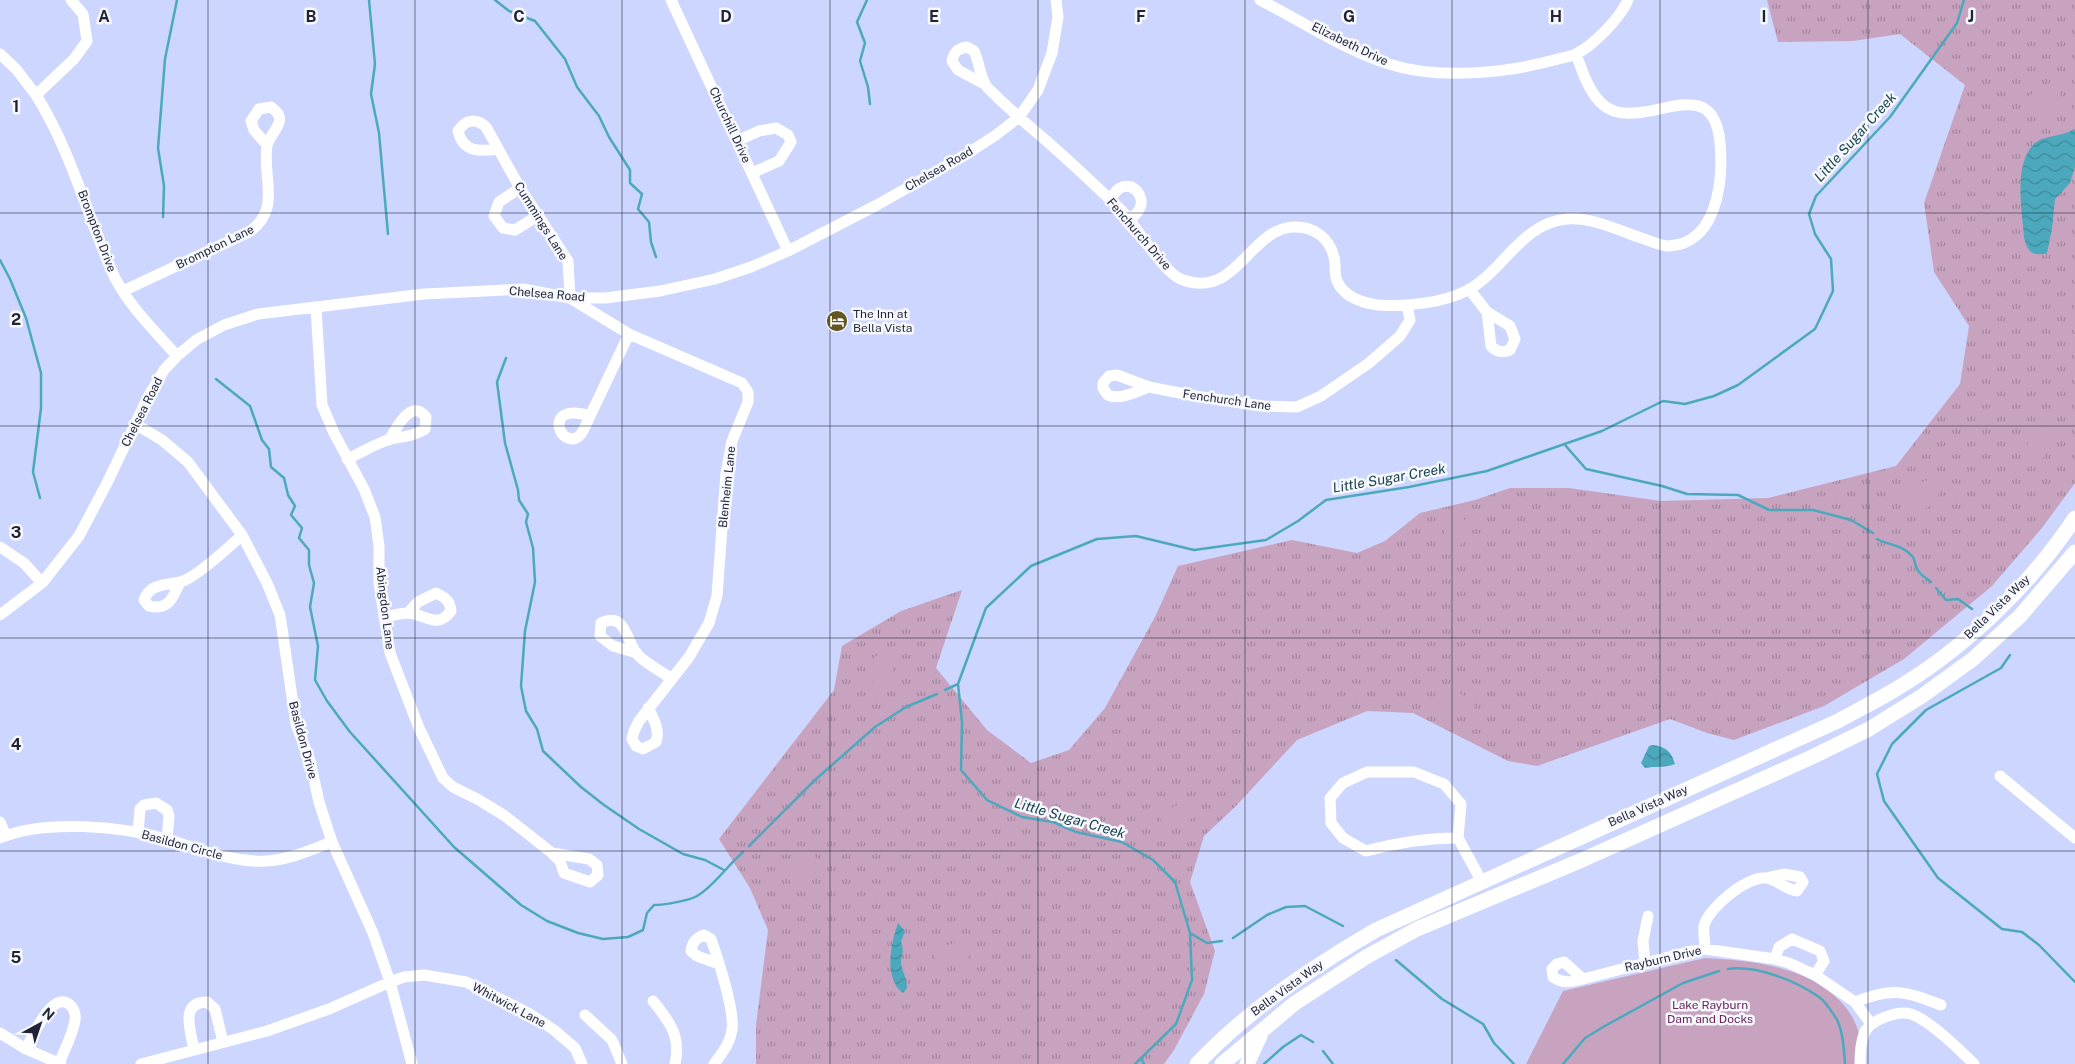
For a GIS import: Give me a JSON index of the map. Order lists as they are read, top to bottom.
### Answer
{
  "streets": {
    "main road": ["Bella Vista Way"],
    "street": [
      "Elizabeth Drive",
      "Churchill Drive",
      "Chelsea Road",
      "Cummings Lane",
      "Brompton Drive",
      "Fenchurch Drive",
      "Brompton Lane",
      "Fenchurch Lane",
      "Blenheim Lane",
      "Abingdon Lane",
      "Basildon Drive",
      "Basildon Circle",
      "Rayburn Drive",
      "Whitwick Lane"
    ]
  },
  "crossings": [
    ["Elizabeth Drive", "Fenchurch Drive"],
    ["Churchill Drive", "Chelsea Road"],
    ["Chelsea Road", "Cummings Lane"],
    ["Chelsea Road", "Brompton Drive"],
    ["Chelsea Road", "Fenchurch Drive"],
    ["Chelsea Road", "Blenheim Lane"],
    ["Chelsea Road", "Abingdon Lane"],
    ["Chelsea Road", "Basildon Drive"],
    ["Cummings Lane", "Blenheim Lane"],
    ["Brompton Drive", "Brompton Lane"],
    ["Fenchurch Drive", "Fenchurch Lane"],
    ["Basildon Drive", "Basildon Circle"],
    ["Basildon Drive", "Whitwick Lane"]
  ],
  "water": ["Little Sugar Creek"],
  "parks": ["Lake Rayburn Dam and Docks"],
  "places": {
    "hotel": ["The Inn at Bella Vista"]
  },
  "north": "top right",
  "grid": {
    "columns": [
      "A",
      "B",
      "C",
      "D",
      "E",
      "F",
      "G",
      "H",
      "I",
      "J"
    ],
    "rows": [
      "1",
      "2",
      "3",
      "4",
      "5"
    ]
  }
}
